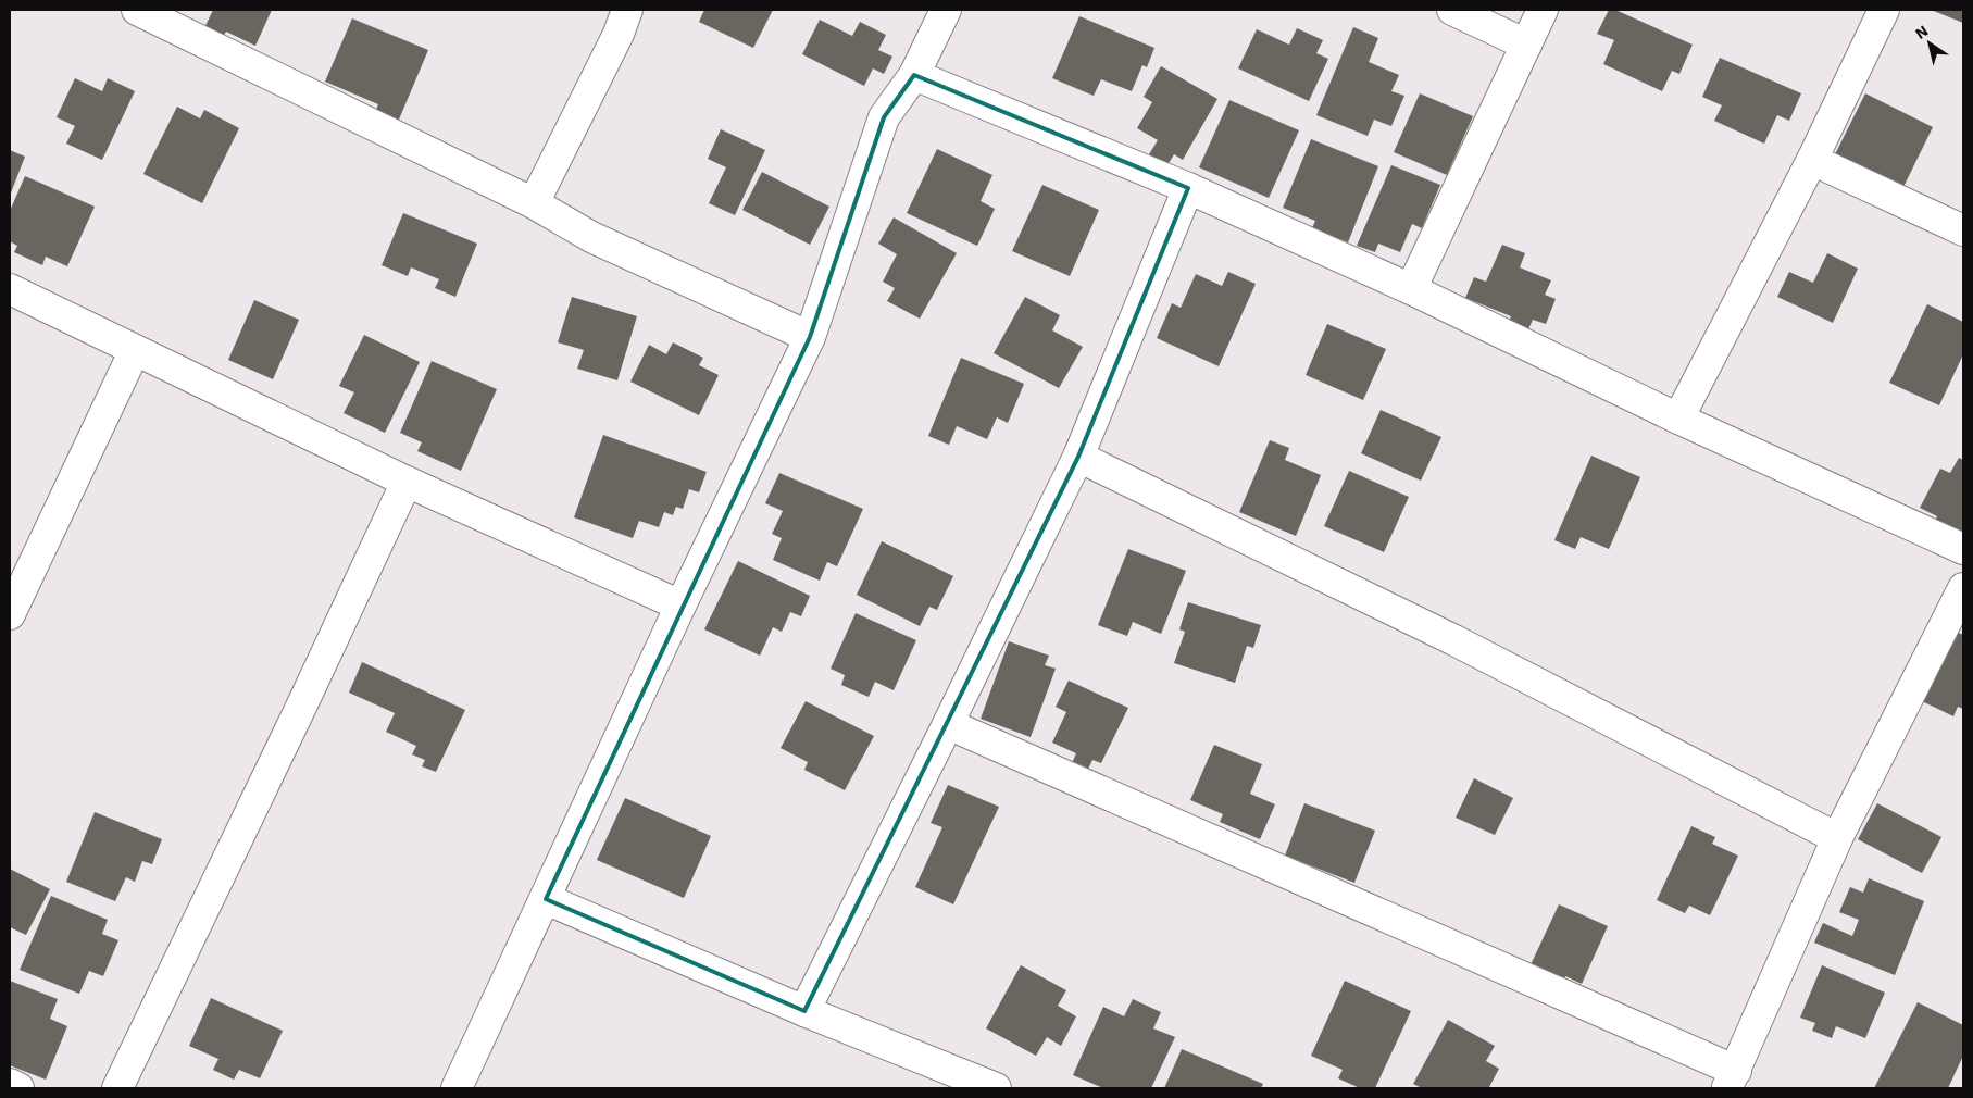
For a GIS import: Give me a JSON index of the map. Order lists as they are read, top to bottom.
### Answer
{
  "north": "top left"
}
